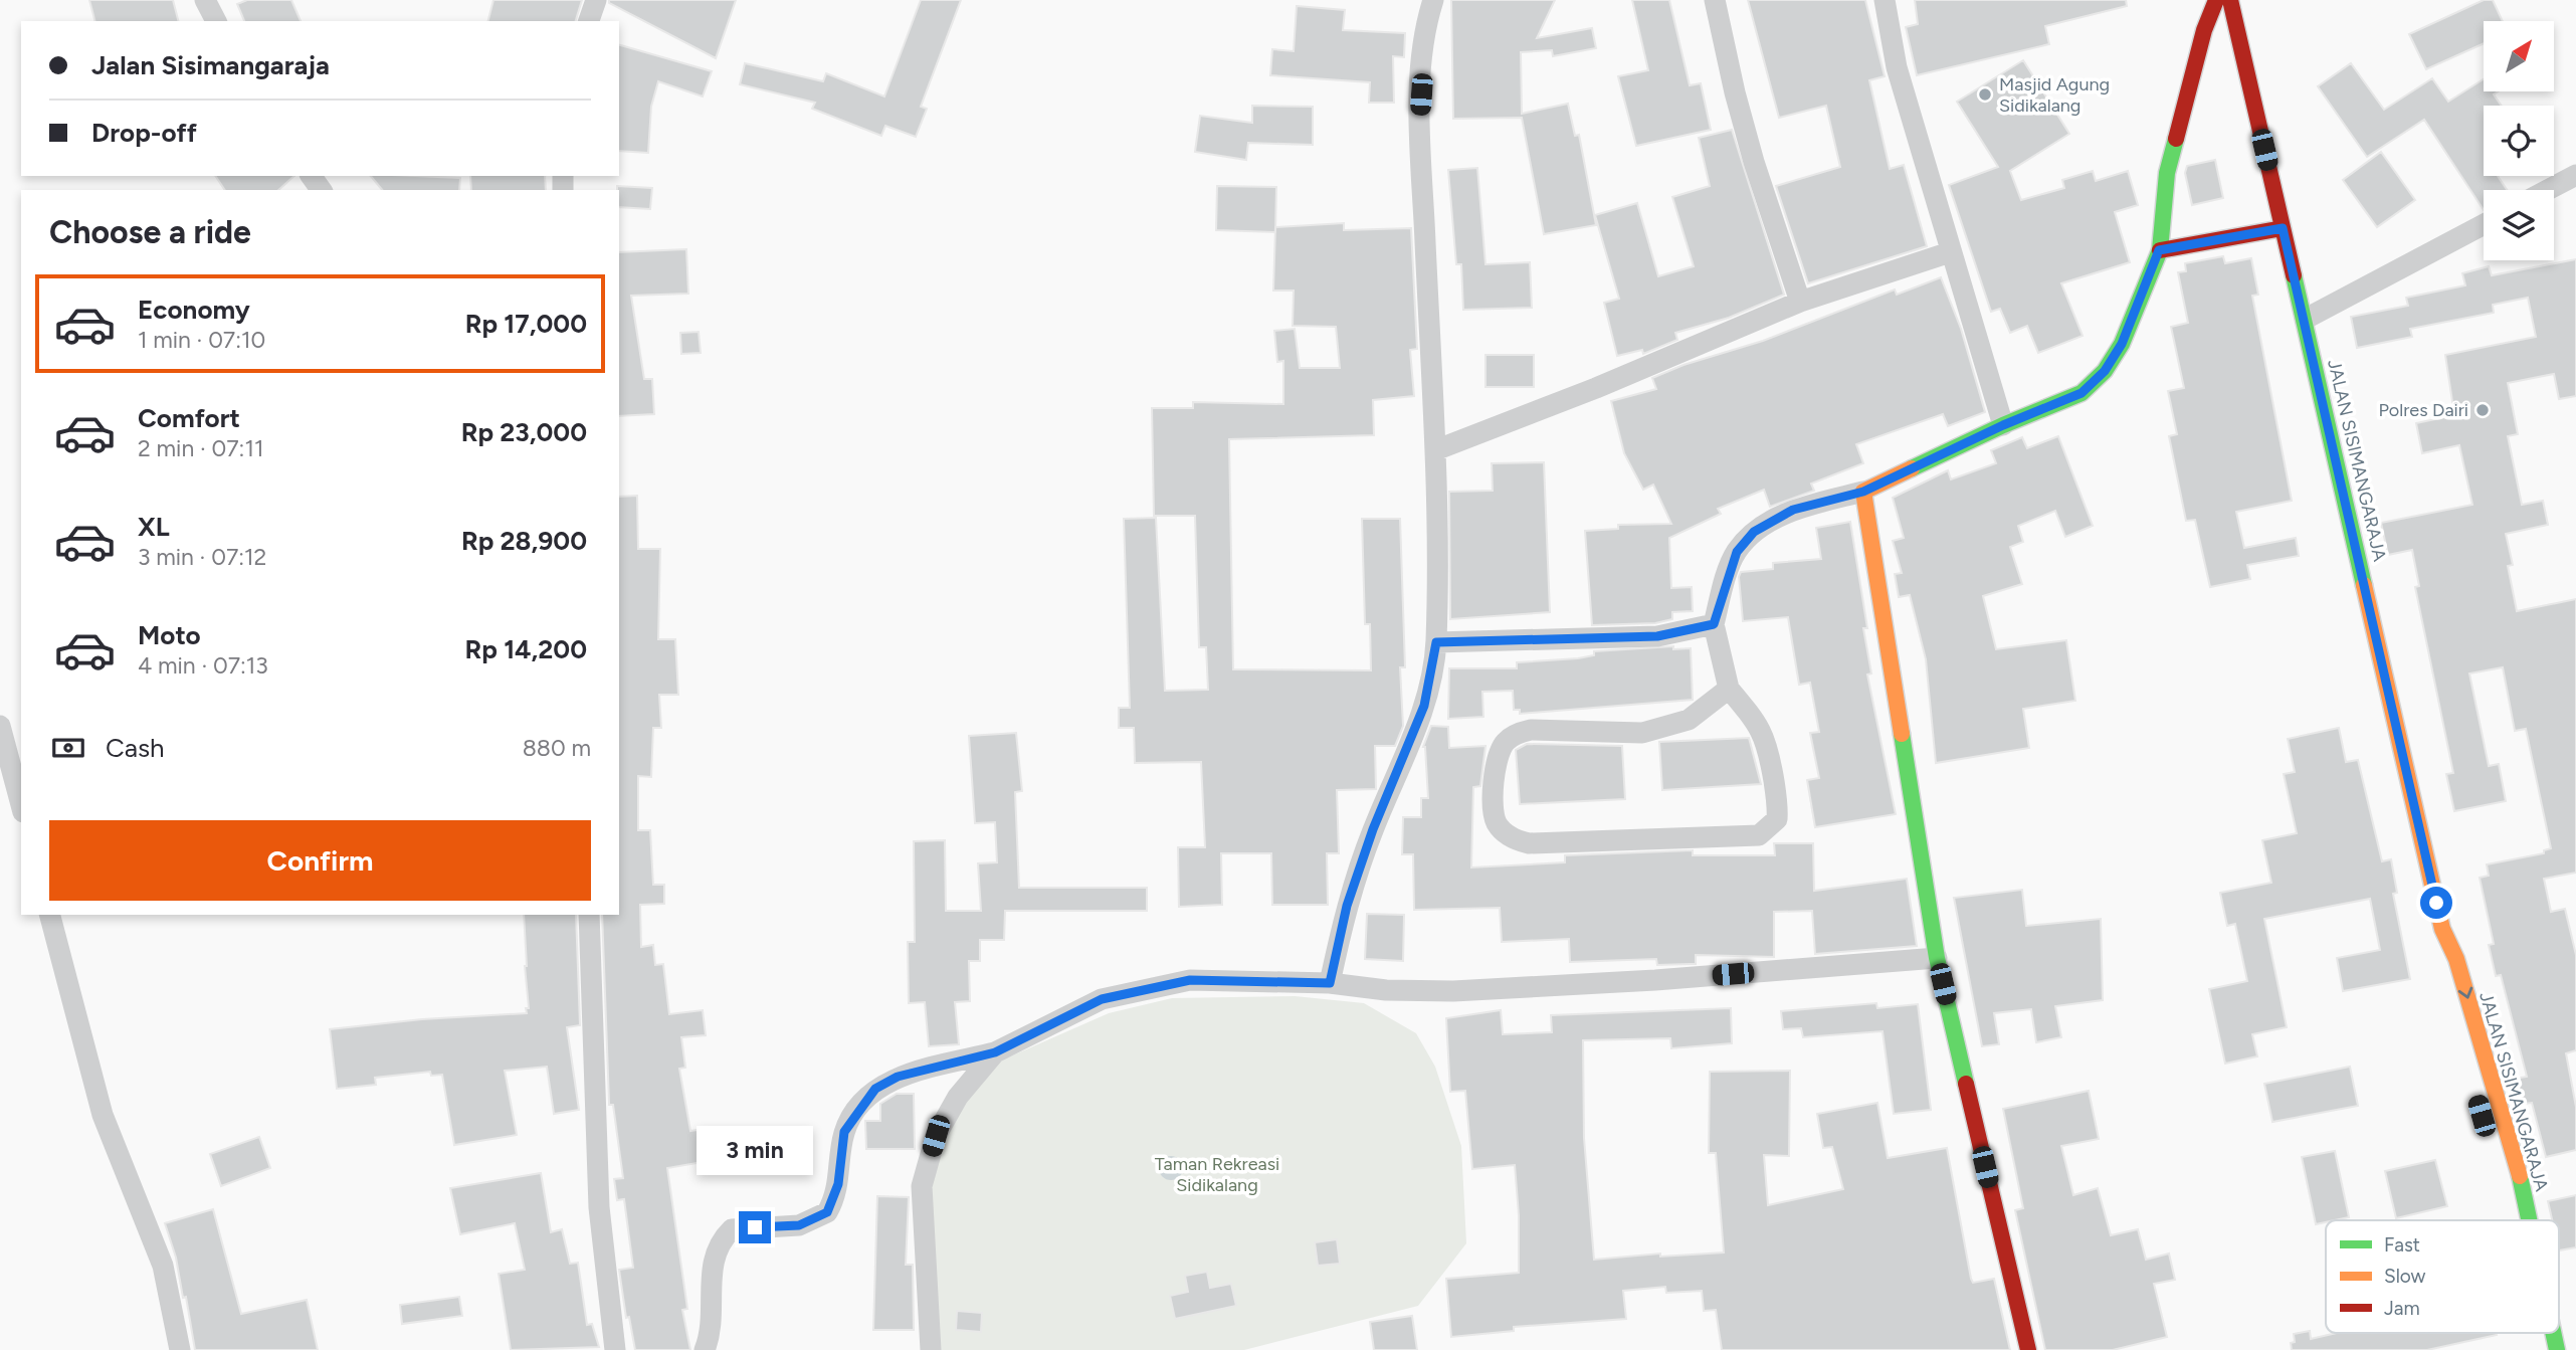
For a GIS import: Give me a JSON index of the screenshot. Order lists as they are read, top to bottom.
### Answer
{
  "streets": {
    "main road": ["JALAN SISIMANGARAJA"]
  },
  "parks": ["Taman Rekreasi Sidikalang"],
  "places": ["Masjid Agung Sidikalang", "Polres Dairi"],
  "legend": ["Fast", "Slow", "Jam"],
  "north": "top right",
  "page": {
    "banner": ["Jalan Sisimangaraja", "Drop-off"],
    "heading": "Choose a ride",
    "list": [
      {
        "name": "Economy",
        "note": "1 min · 07:10",
        "value": "Rp 17,000"
      },
      {
        "name": "Comfort",
        "note": "2 min · 07:11",
        "value": "Rp 23,000"
      },
      {
        "name": "XL",
        "note": "3 min · 07:12",
        "value": "Rp 28,900"
      },
      {
        "name": "Moto",
        "note": "4 min · 07:13",
        "value": "Rp 14,200"
      }
    ],
    "pay": ["Cash", "880 m"],
    "buttons": "Confirm",
    "bubble": "3 min"
  }
}
